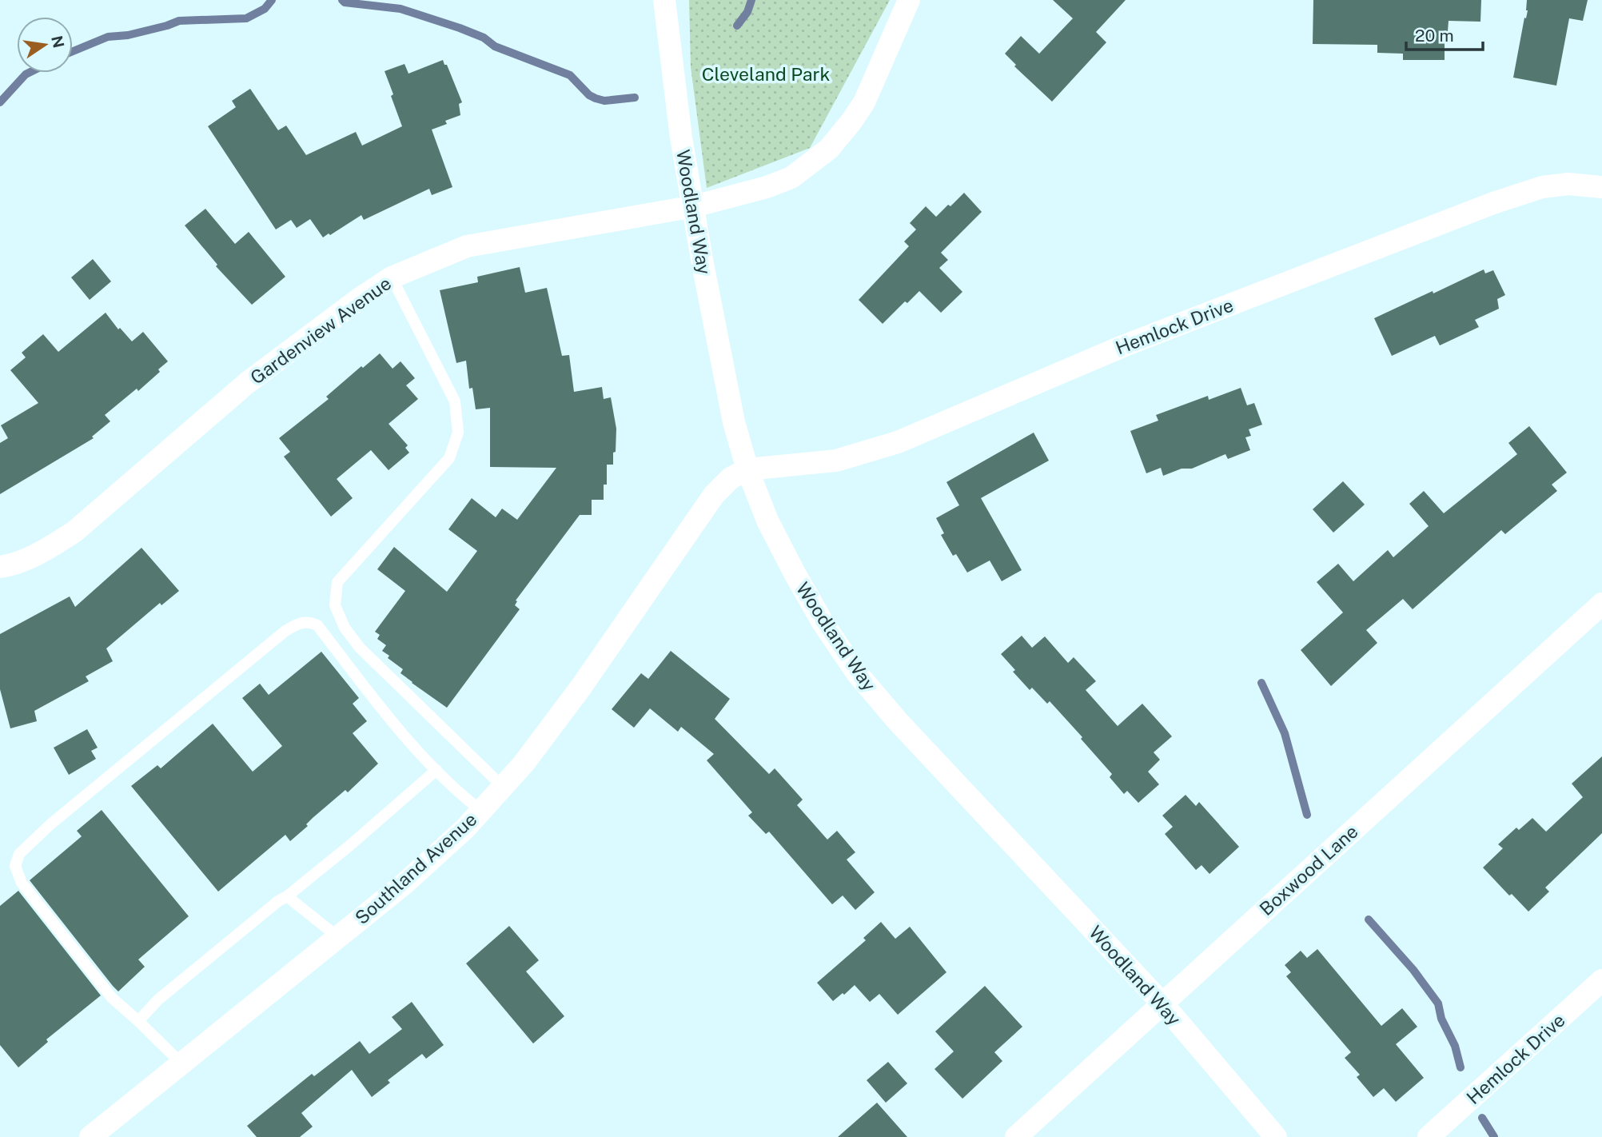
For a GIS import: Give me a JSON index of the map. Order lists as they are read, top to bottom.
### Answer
{
  "streets": {
    "street": [
      "Woodland Way",
      "Hemlock Drive",
      "Gardenview Avenue",
      "Southland Avenue",
      "Boxwood Lane"
    ]
  },
  "crossings": [
    ["Woodland Way", "Hemlock Drive"],
    ["Woodland Way", "Gardenview Avenue"],
    ["Woodland Way", "Southland Avenue"],
    ["Woodland Way", "Boxwood Lane"],
    ["Hemlock Drive", "Southland Avenue"]
  ],
  "parks": ["Cleveland Park"],
  "scale_bar": "20 m",
  "north": "right"
}
